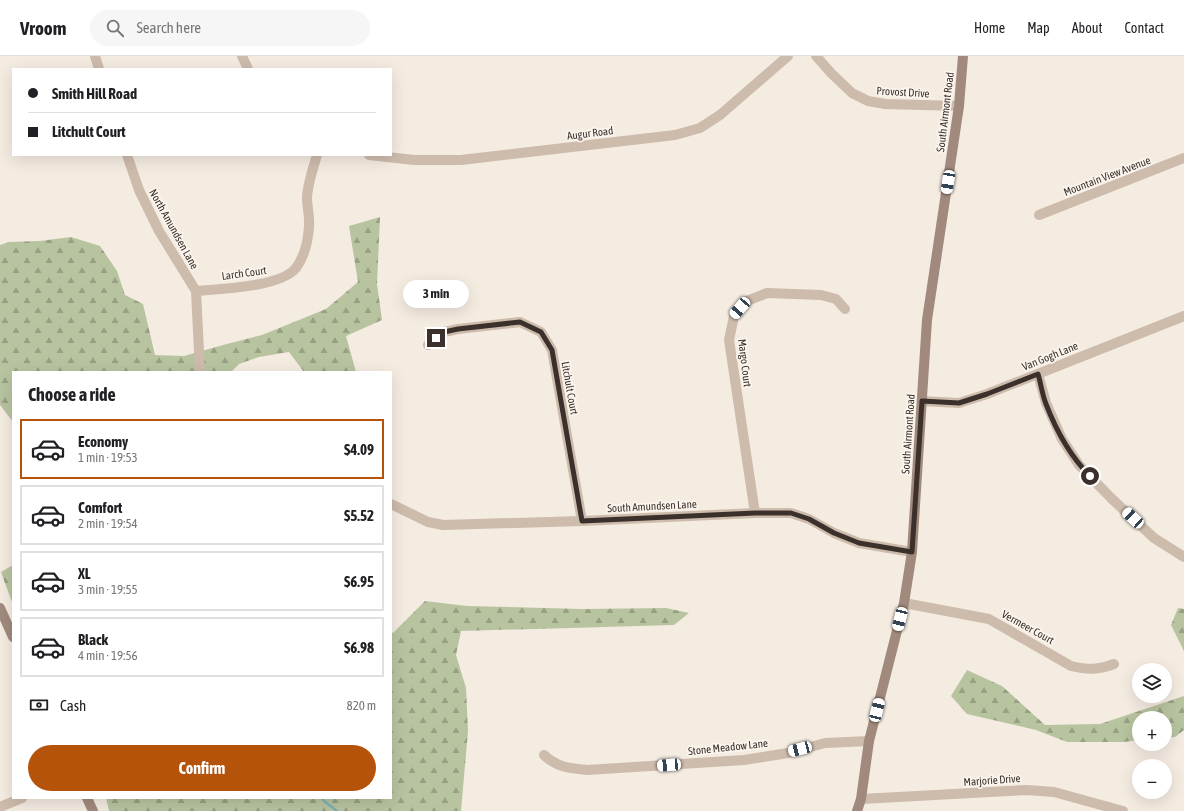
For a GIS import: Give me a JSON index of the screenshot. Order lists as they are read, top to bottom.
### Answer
{
  "streets": {
    "street": [
      "Provost Drive",
      "South Airmont Road",
      "Augur Road",
      "Mountain View Avenue",
      "North Amundsen Lane",
      "Larch Court",
      "Van Gogh Lane",
      "Margo Court",
      "Litchult Court",
      "South Amundsen Lane",
      "Vermeer Court",
      "Stone Meadow Lane",
      "Marjorie Drive"
    ]
  },
  "crossings": [
    ["Provost Drive", "South Airmont Road"],
    ["South Airmont Road", "Van Gogh Lane"],
    ["South Airmont Road", "South Amundsen Lane"],
    ["South Airmont Road", "Vermeer Court"],
    ["South Airmont Road", "Stone Meadow Lane"],
    ["South Airmont Road", "Marjorie Drive"],
    ["North Amundsen Lane", "Larch Court"],
    ["Margo Court", "South Amundsen Lane"],
    ["Litchult Court", "South Amundsen Lane"]
  ],
  "page": {
    "header": "Vroom",
    "search": "Search here",
    "nav": [
      "Home",
      "Map",
      "About",
      "Contact"
    ],
    "banner": ["Smith Hill Road", "Litchult Court"],
    "bubble": "3 min",
    "heading": "Choose a ride",
    "list": [
      {
        "name": "Economy",
        "note": "1 min · 19:53",
        "value": "$4.09"
      },
      {
        "name": "Comfort",
        "note": "2 min · 19:54",
        "value": "$5.52"
      },
      {
        "name": "XL",
        "note": "3 min · 19:55",
        "value": "$6.95"
      },
      {
        "name": "Black",
        "note": "4 min · 19:56",
        "value": "$6.98"
      }
    ],
    "map_buttons": ["+", "−"],
    "pay": ["Cash", "820 m"],
    "buttons": "Confirm"
  }
}
